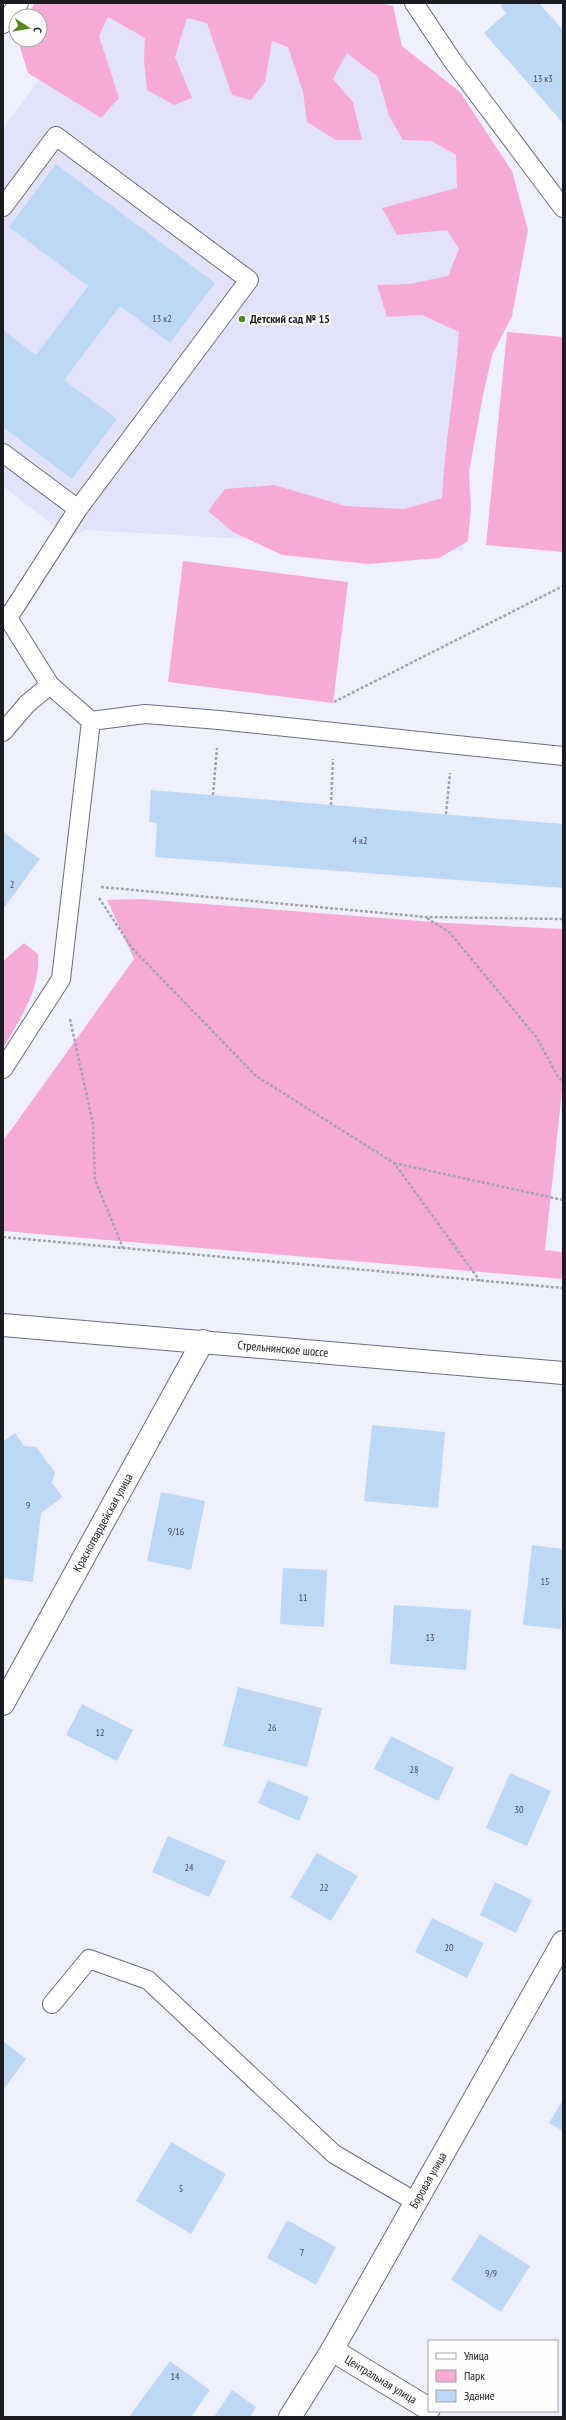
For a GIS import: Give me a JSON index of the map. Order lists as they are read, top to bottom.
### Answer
{
  "streets": {
    "street": [
      "Стрельнинское шоссе",
      "Красногвардейская улица",
      "Боровая улица",
      "Центральная улица"
    ]
  },
  "crossings": [
    ["Стрельнинское шоссе", "Красногвардейская улица"],
    ["Боровая улица", "Центральная улица"]
  ],
  "places": ["Детский сад № 15"],
  "house_numbers": [
    "13 к3",
    "13 к2",
    "4 к2",
    "2",
    "9",
    "9/16",
    "15",
    "11",
    "13",
    "26",
    "12",
    "28",
    "30",
    "24",
    "22",
    "20",
    "5",
    "7",
    "9/9",
    "14"
  ],
  "legend": ["Улица", "Парк", "Здание"],
  "north": "right"
}
